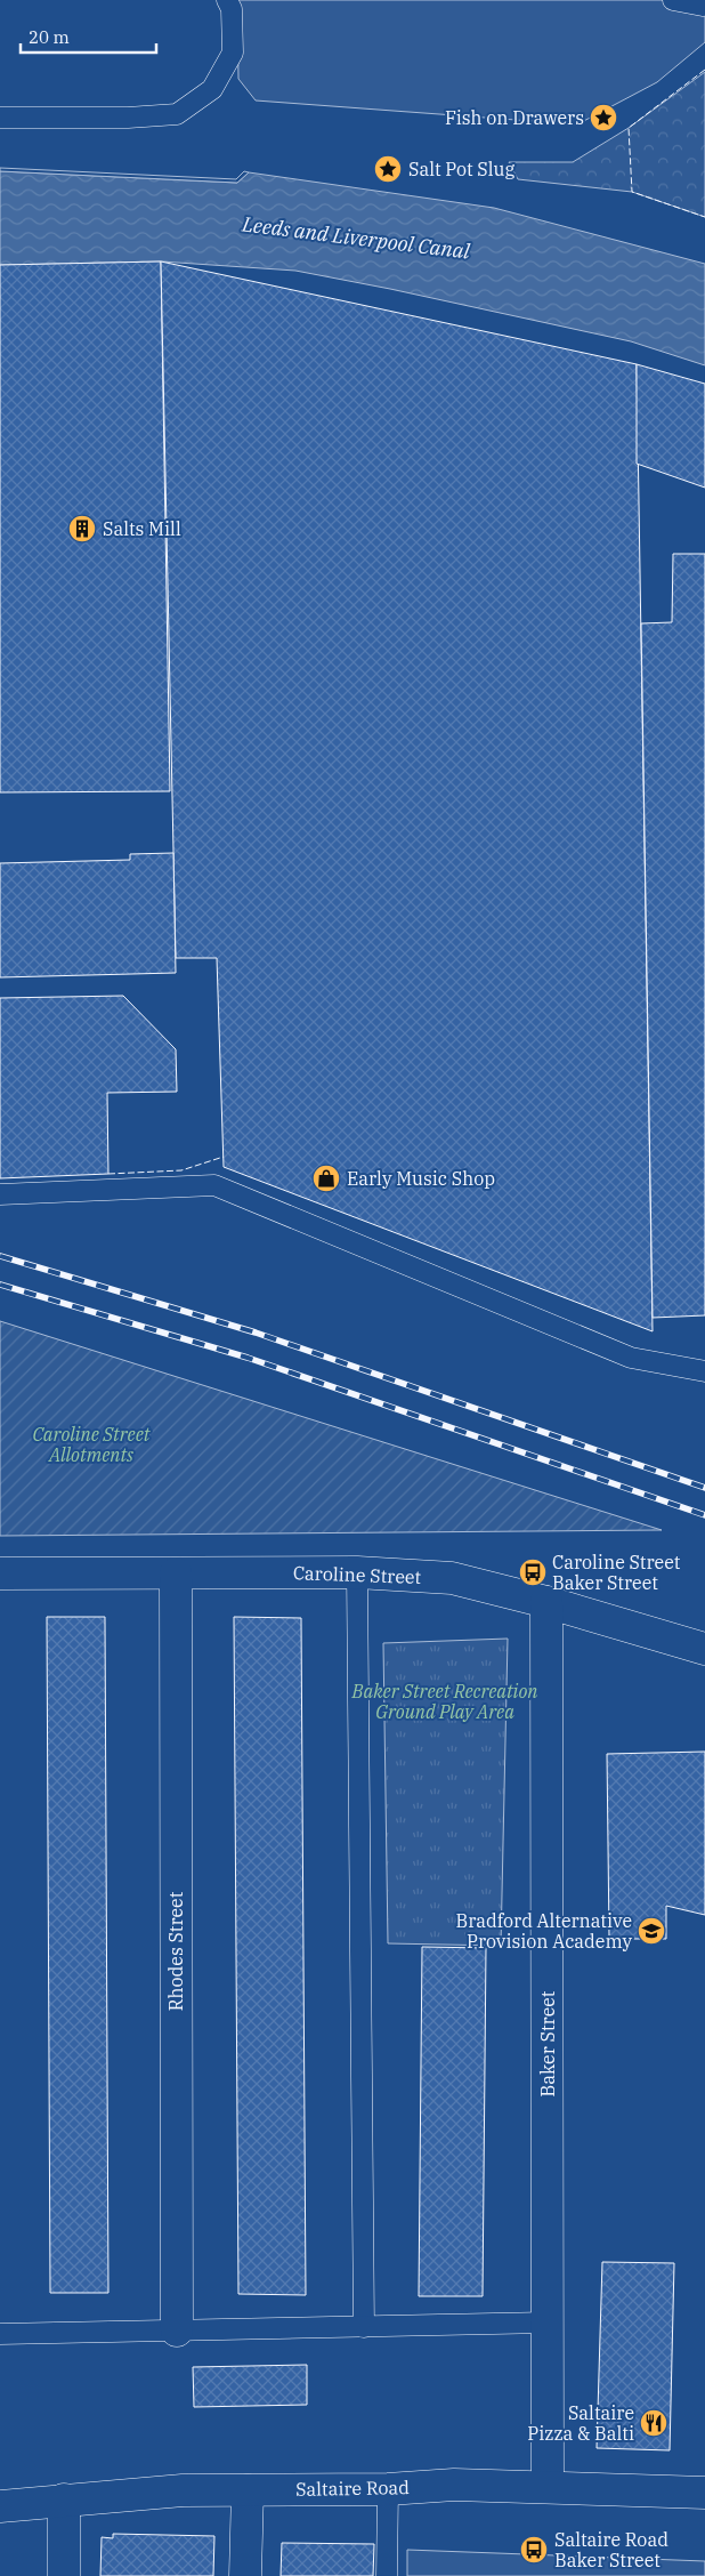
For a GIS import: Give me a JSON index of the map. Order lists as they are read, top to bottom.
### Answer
{
  "streets": {
    "street": [
      "Caroline Street",
      "Rhodes Street",
      "Baker Street",
      "Saltaire Road"
    ]
  },
  "crossings": [
    ["Caroline Street", "Rhodes Street"],
    ["Caroline Street", "Baker Street"],
    ["Baker Street", "Saltaire Road"]
  ],
  "water": ["Leeds and Liverpool Canal"],
  "parks": ["Caroline Street Allotments", "Baker Street Recreation Ground Play Area"],
  "places": {
    "place": ["Fish on Drawers", "Salt Pot Slug"],
    "building": ["Salts Mill"],
    "shop": ["Early Music Shop"],
    "bus stop": ["Caroline Street Baker Street", "Saltaire Road Baker Street"],
    "school or university": ["Bradford Alternative Provision Academy"],
    "restaurant": ["Saltaire Pizza & Balti"]
  },
  "scale_bar": "20 m"
}
